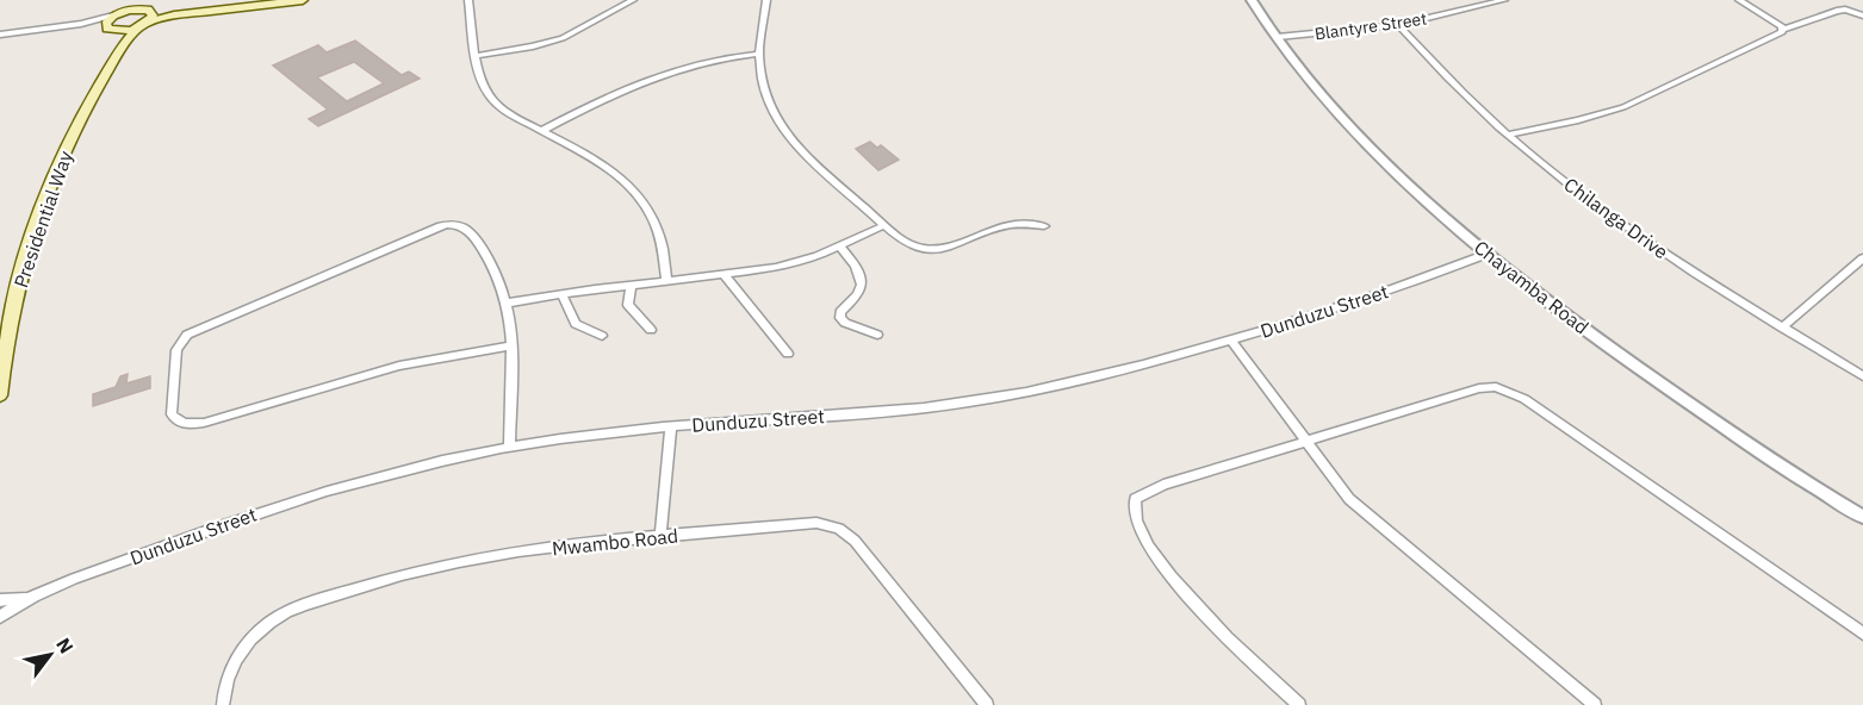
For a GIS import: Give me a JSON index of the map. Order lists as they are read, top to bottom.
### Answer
{
  "streets": {
    "main road": ["Presidential Way"],
    "street": [
      "Blantyre Street",
      "Chilanga Drive",
      "Chayamba Road",
      "Dunduzu Street",
      "Mwambo Road"
    ]
  },
  "crossings": [
    ["Blantyre Street", "Chilanga Drive"],
    ["Blantyre Street", "Chayamba Road"],
    ["Chayamba Road", "Dunduzu Street"]
  ],
  "north": "top right"
}
